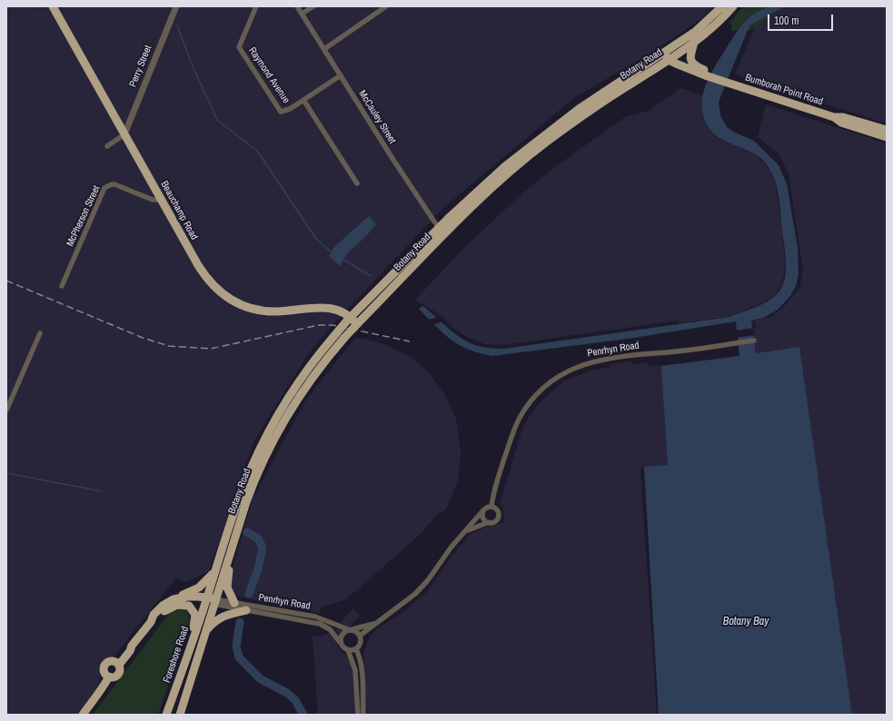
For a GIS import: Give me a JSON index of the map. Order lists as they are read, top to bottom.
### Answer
{
  "streets": {
    "main road": [
      "Botany Road",
      "Bumborah Point Road",
      "Beauchamp Road",
      "Foreshore Road"
    ],
    "street": [
      "Perry Street",
      "Raymond Avenue",
      "McCauley Street",
      "McPherson Street",
      "Penrhyn Road"
    ]
  },
  "crossings": [
    ["Botany Road", "Bumborah Point Road"],
    ["Botany Road", "McCauley Street"],
    ["Botany Road", "Beauchamp Road"],
    ["Botany Road", "Penrhyn Road"],
    ["Botany Road", "Foreshore Road"],
    ["Perry Street", "Beauchamp Road"],
    ["Raymond Avenue", "McCauley Street"],
    ["Beauchamp Road", "McPherson Street"],
    ["Penrhyn Road", "Foreshore Road"]
  ],
  "water": ["Botany Bay"],
  "scale_bar": "100 m"
}
